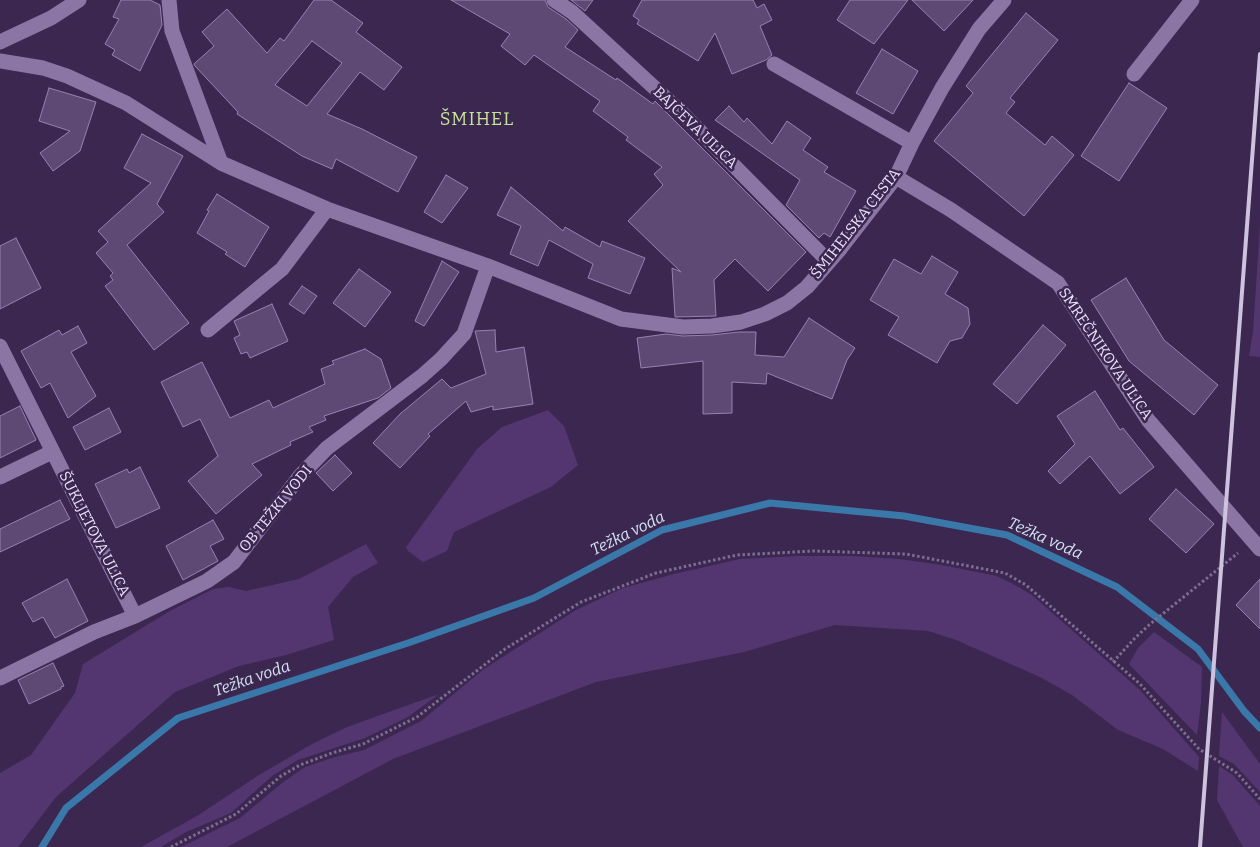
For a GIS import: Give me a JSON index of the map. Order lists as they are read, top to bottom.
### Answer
{
  "streets": {
    "street": [
      "BAJČEVA ULICA",
      "ŠMIHELSKA CESTA",
      "SMREČNIKOVA ULICA",
      "OB TEŽKI VODI",
      "ŠUKLJETOVA ULICA"
    ]
  },
  "crossings": [
    ["BAJČEVA ULICA", "ŠMIHELSKA CESTA"],
    ["ŠMIHELSKA CESTA", "SMREČNIKOVA ULICA"],
    ["ŠMIHELSKA CESTA", "OB TEŽKI VODI"],
    ["OB TEŽKI VODI", "ŠUKLJETOVA ULICA"]
  ],
  "districts": ["ŠMIHEL"],
  "water": ["Težka voda"]
}
